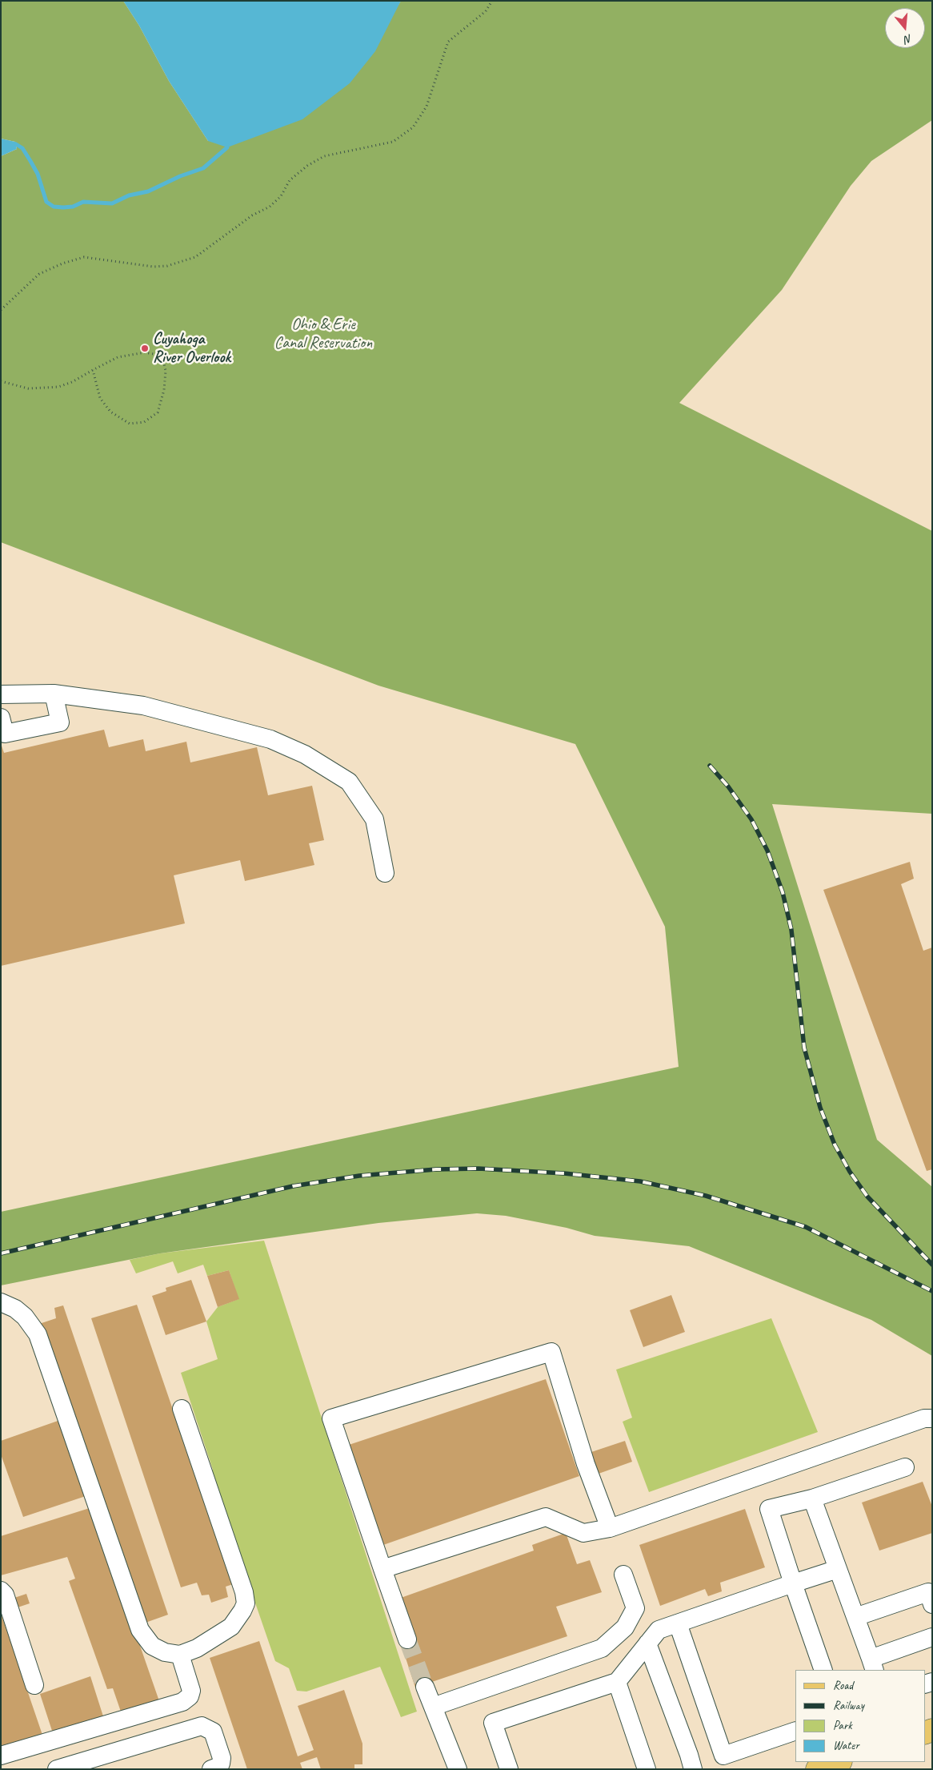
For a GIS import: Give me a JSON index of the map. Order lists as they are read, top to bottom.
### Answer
{
  "parks": ["Ohio & Erie Canal Reservation"],
  "places": ["Cuyahoga River Overlook"],
  "legend": [
    "Road",
    "Railway",
    "Park",
    "Water"
  ],
  "north": "bottom"
}
